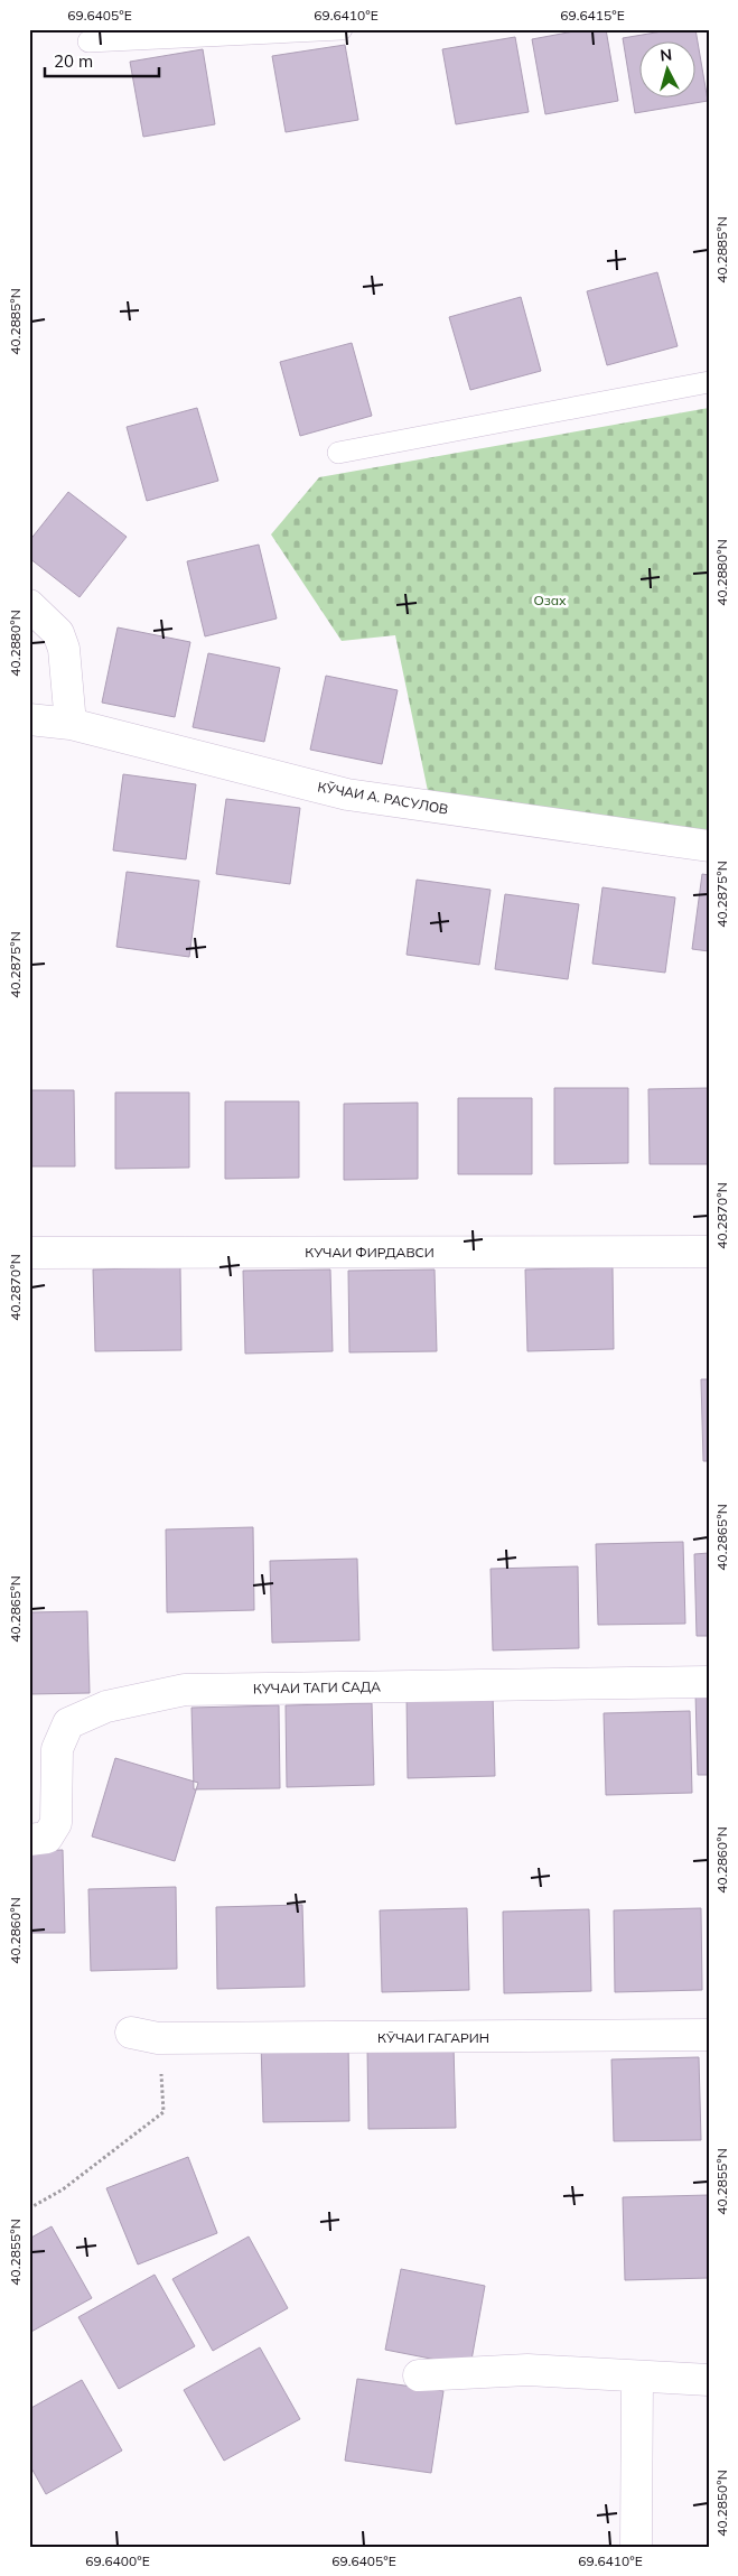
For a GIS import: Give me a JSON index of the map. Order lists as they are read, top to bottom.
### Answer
{
  "streets": {
    "street": [
      "КӮЧАИ А. РАСУЛОВ",
      "КУЧАИ ФИРДАВСИ",
      "КУЧАИ ТАГИ САДА",
      "КӮЧАИ ГАГАРИН"
    ]
  },
  "parks": ["Озах"],
  "scale_bar": "20 m",
  "north": "top",
  "coordinates": [
    "69.6405°E",
    "69.6410°E",
    "69.6415°E",
    "40.2885°N",
    "40.2880°N",
    "40.2875°N",
    "40.2870°N",
    "40.2865°N",
    "40.2860°N",
    "40.2855°N",
    "40.2850°N",
    "69.6400°E"
  ]
}
